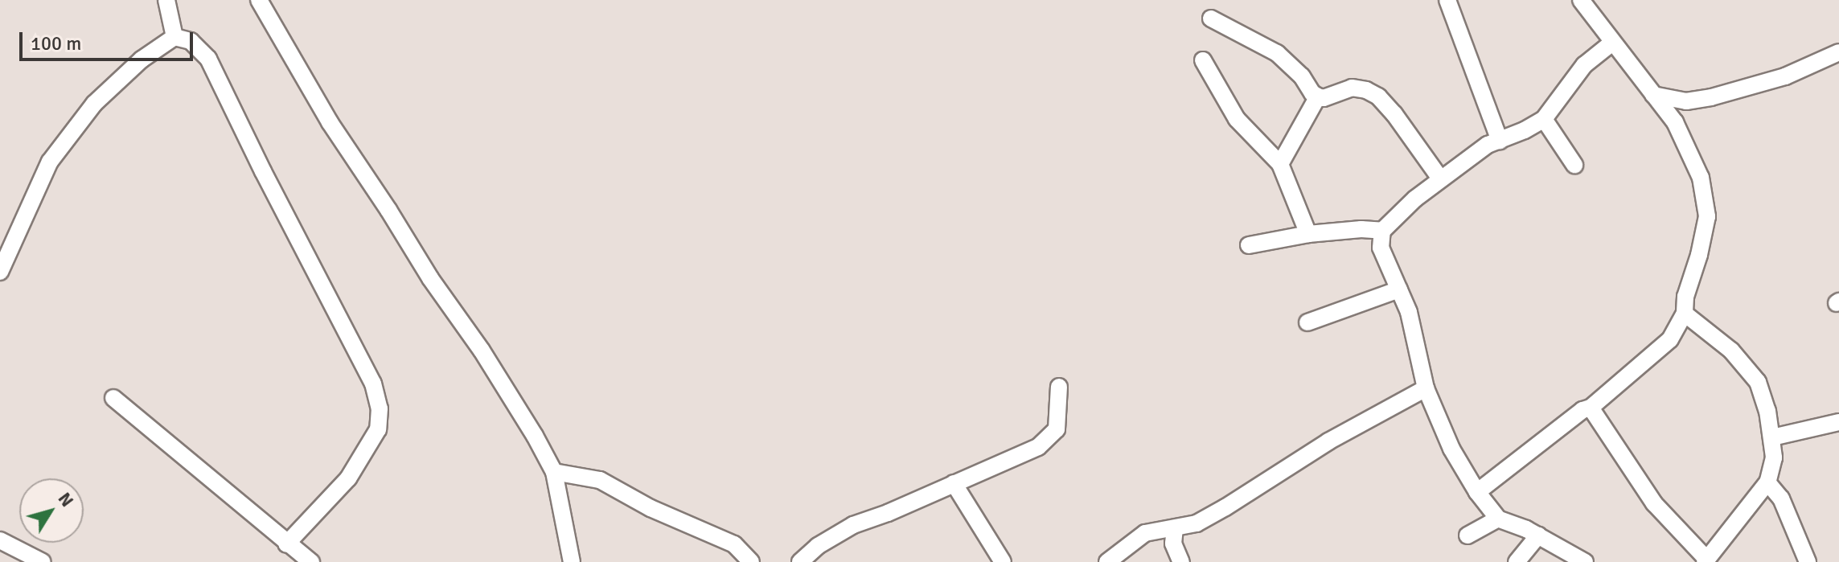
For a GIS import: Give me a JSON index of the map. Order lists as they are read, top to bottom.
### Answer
{
  "scale_bar": "100 m",
  "north": "top right"
}
